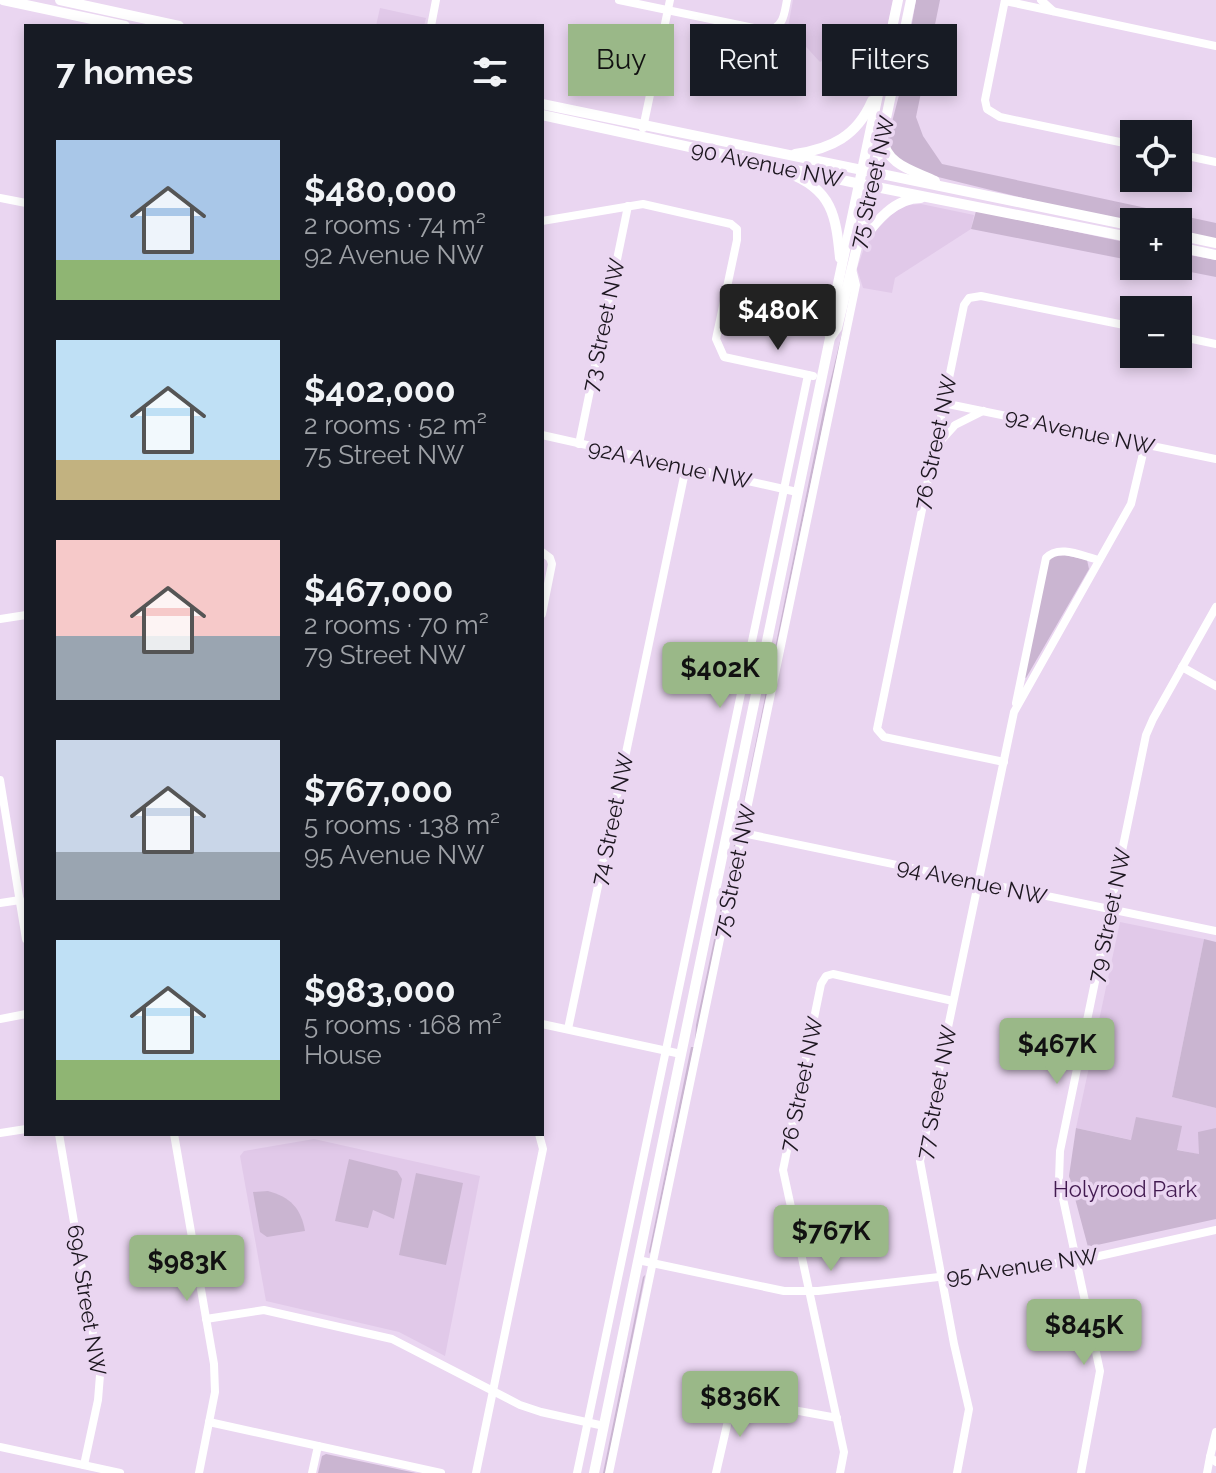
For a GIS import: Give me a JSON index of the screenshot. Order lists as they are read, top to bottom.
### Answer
{
  "streets": {
    "main road": ["90 Avenue NW", "75 Street NW"],
    "street": [
      "73 Street NW",
      "92 Avenue NW",
      "76 Street NW",
      "92A Avenue NW",
      "74 Street NW",
      "94 Avenue NW",
      "79 Street NW",
      "77 Street NW",
      "95 Avenue NW",
      "69A Street NW"
    ]
  },
  "crossings": [
    ["90 Avenue NW", "75 Street NW"],
    ["75 Street NW", "92A Avenue NW"],
    ["75 Street NW", "94 Avenue NW"],
    ["75 Street NW", "95 Avenue NW"],
    ["73 Street NW", "92A Avenue NW"],
    ["92 Avenue NW", "76 Street NW"],
    ["92 Avenue NW", "77 Street NW"],
    ["76 Street NW", "77 Street NW"],
    ["76 Street NW", "95 Avenue NW"],
    ["92A Avenue NW", "74 Street NW"],
    ["94 Avenue NW", "79 Street NW"],
    ["94 Avenue NW", "77 Street NW"],
    ["79 Street NW", "95 Avenue NW"],
    ["77 Street NW", "95 Avenue NW"]
  ],
  "parks": ["Holyrood Park"],
  "page": {
    "chip": ["Buy", "Rent", "Filters"],
    "heading": "7 homes",
    "map_buttons": ["+", "−"],
    "list": [
      {
        "name": "$480,000",
        "note": "2 rooms · 74 m² · 92 Avenue NW"
      },
      {
        "name": "$402,000",
        "note": "2 rooms · 52 m² · 75 Street NW"
      },
      {
        "name": "$467,000",
        "note": "2 rooms · 70 m² · 79 Street NW"
      },
      {
        "name": "$767,000",
        "note": "5 rooms · 138 m² · 95 Avenue NW"
      },
      {
        "name": "$983,000",
        "note": "5 rooms · 168 m² · House"
      }
    ],
    "price": [
      "$480K",
      "$402K",
      "$467K",
      "$767K",
      "$983K",
      "$845K",
      "$836K"
    ]
  }
}
